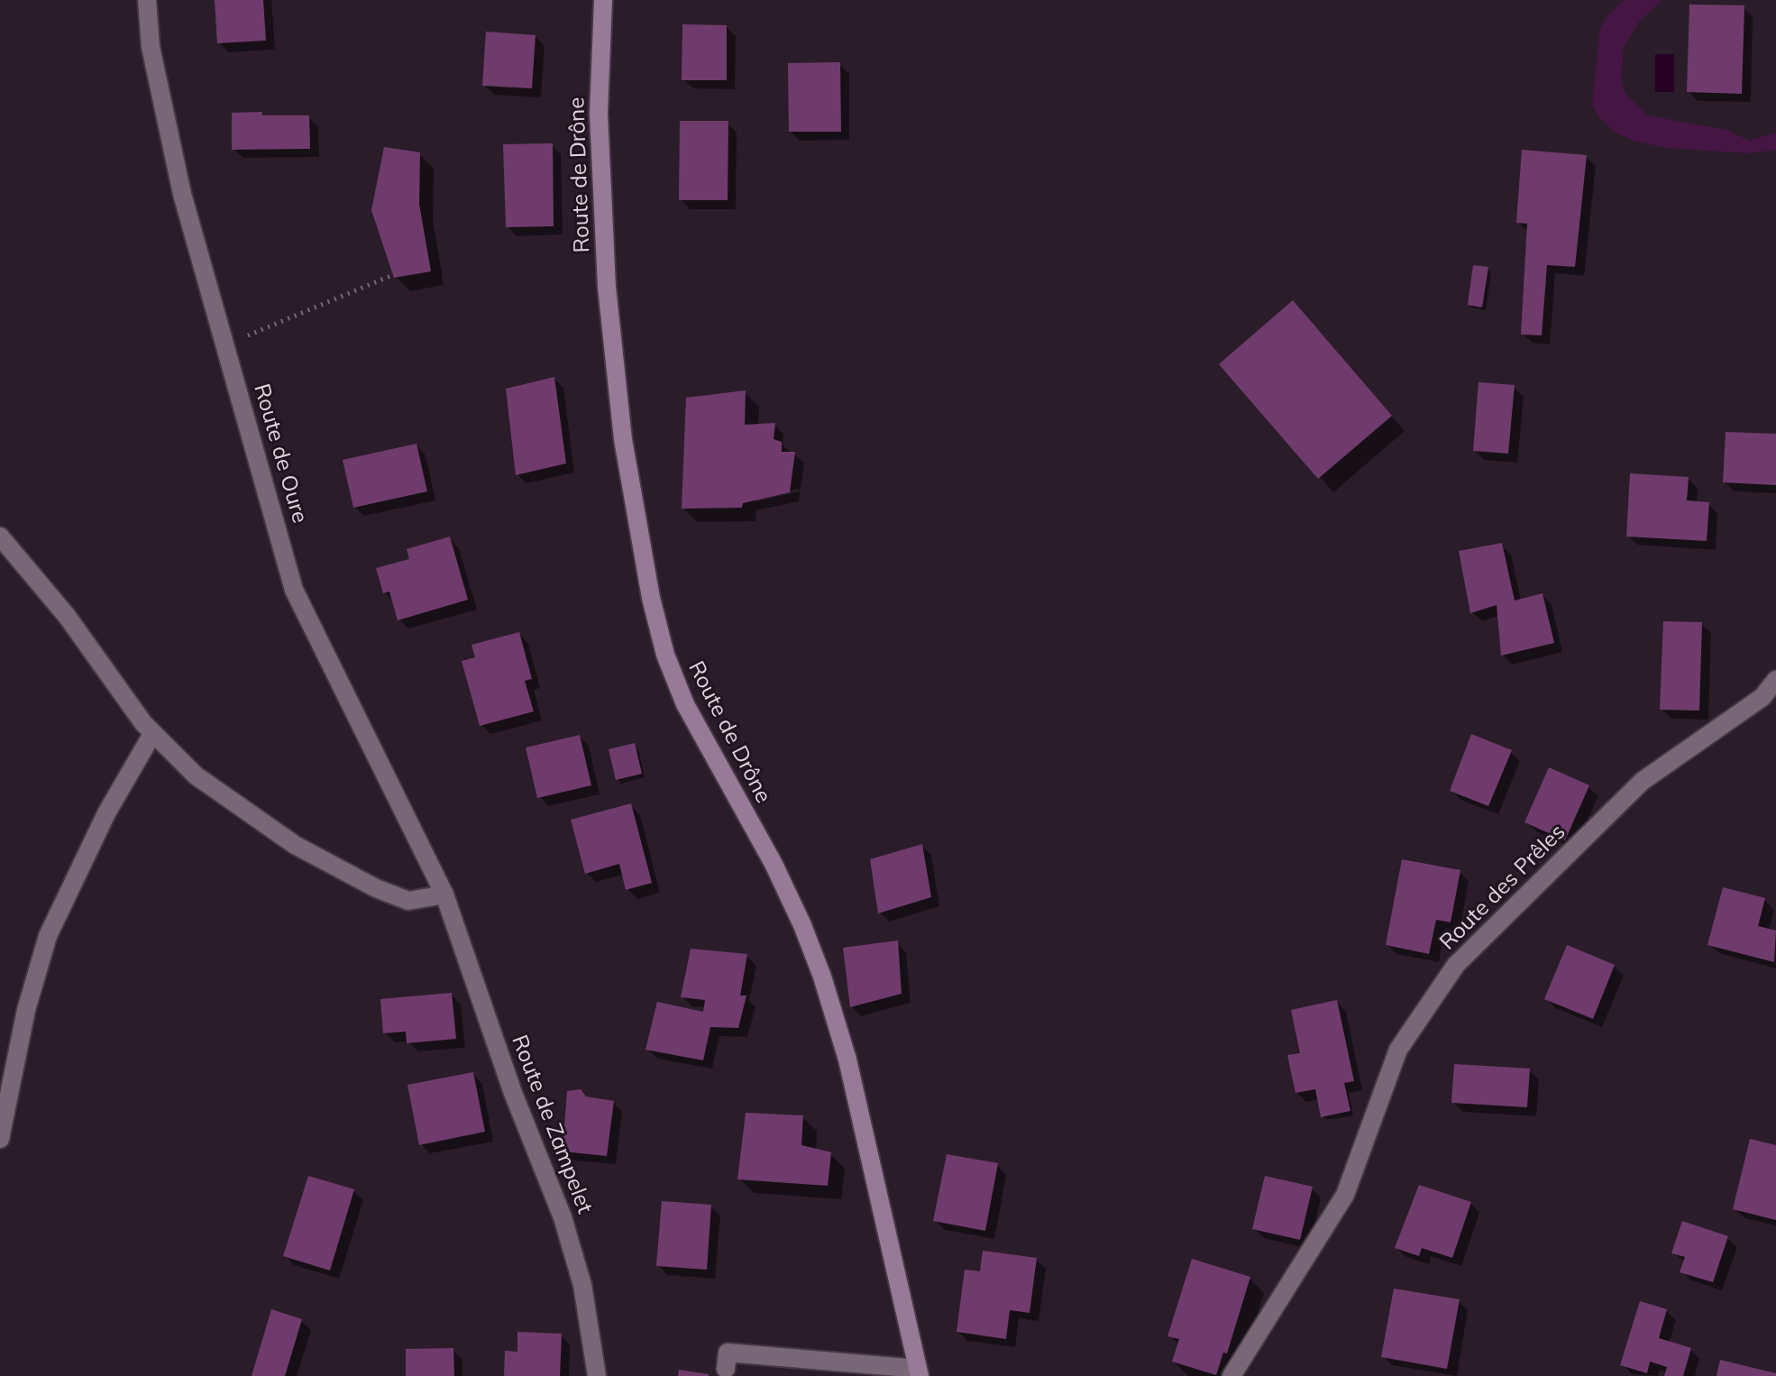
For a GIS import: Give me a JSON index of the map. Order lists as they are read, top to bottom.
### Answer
{
  "streets": {
    "street": [
      "Route de Drône",
      "Route de Oure",
      "Route des Prêles",
      "Route de Zampelet"
    ]
  },
  "crossings": [
    ["Route de Oure", "Route de Zampelet"]
  ]
}
